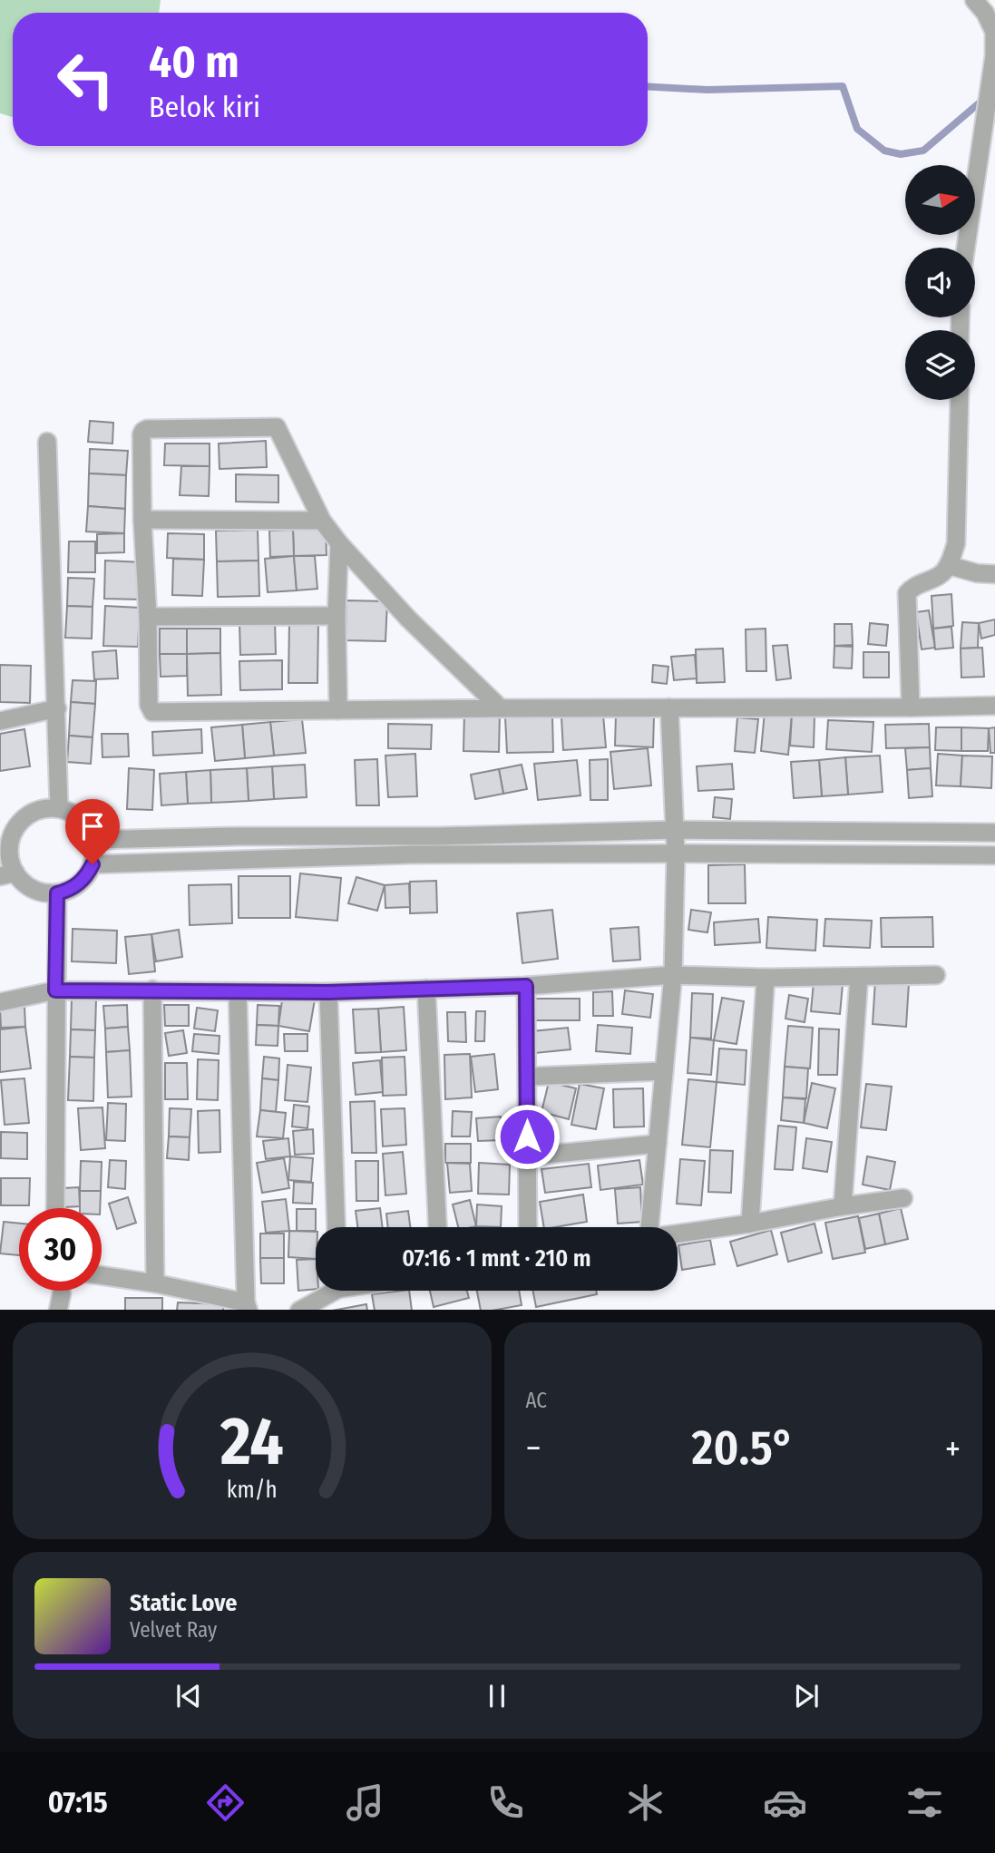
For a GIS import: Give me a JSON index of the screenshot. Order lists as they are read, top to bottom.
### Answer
{
  "north": "right",
  "page": {
    "turn": ["40 m", "Belok kiri"],
    "limit": "30",
    "trip": "07:16 · 1 mnt · 210 m",
    "tile": "AC",
    "heat": ["−", "20.5°", "+"],
    "song": ["Static Love", "Velvet Ray"],
    "tabs": "07:15",
    "gauge": ["24", "km/h"]
  }
}
